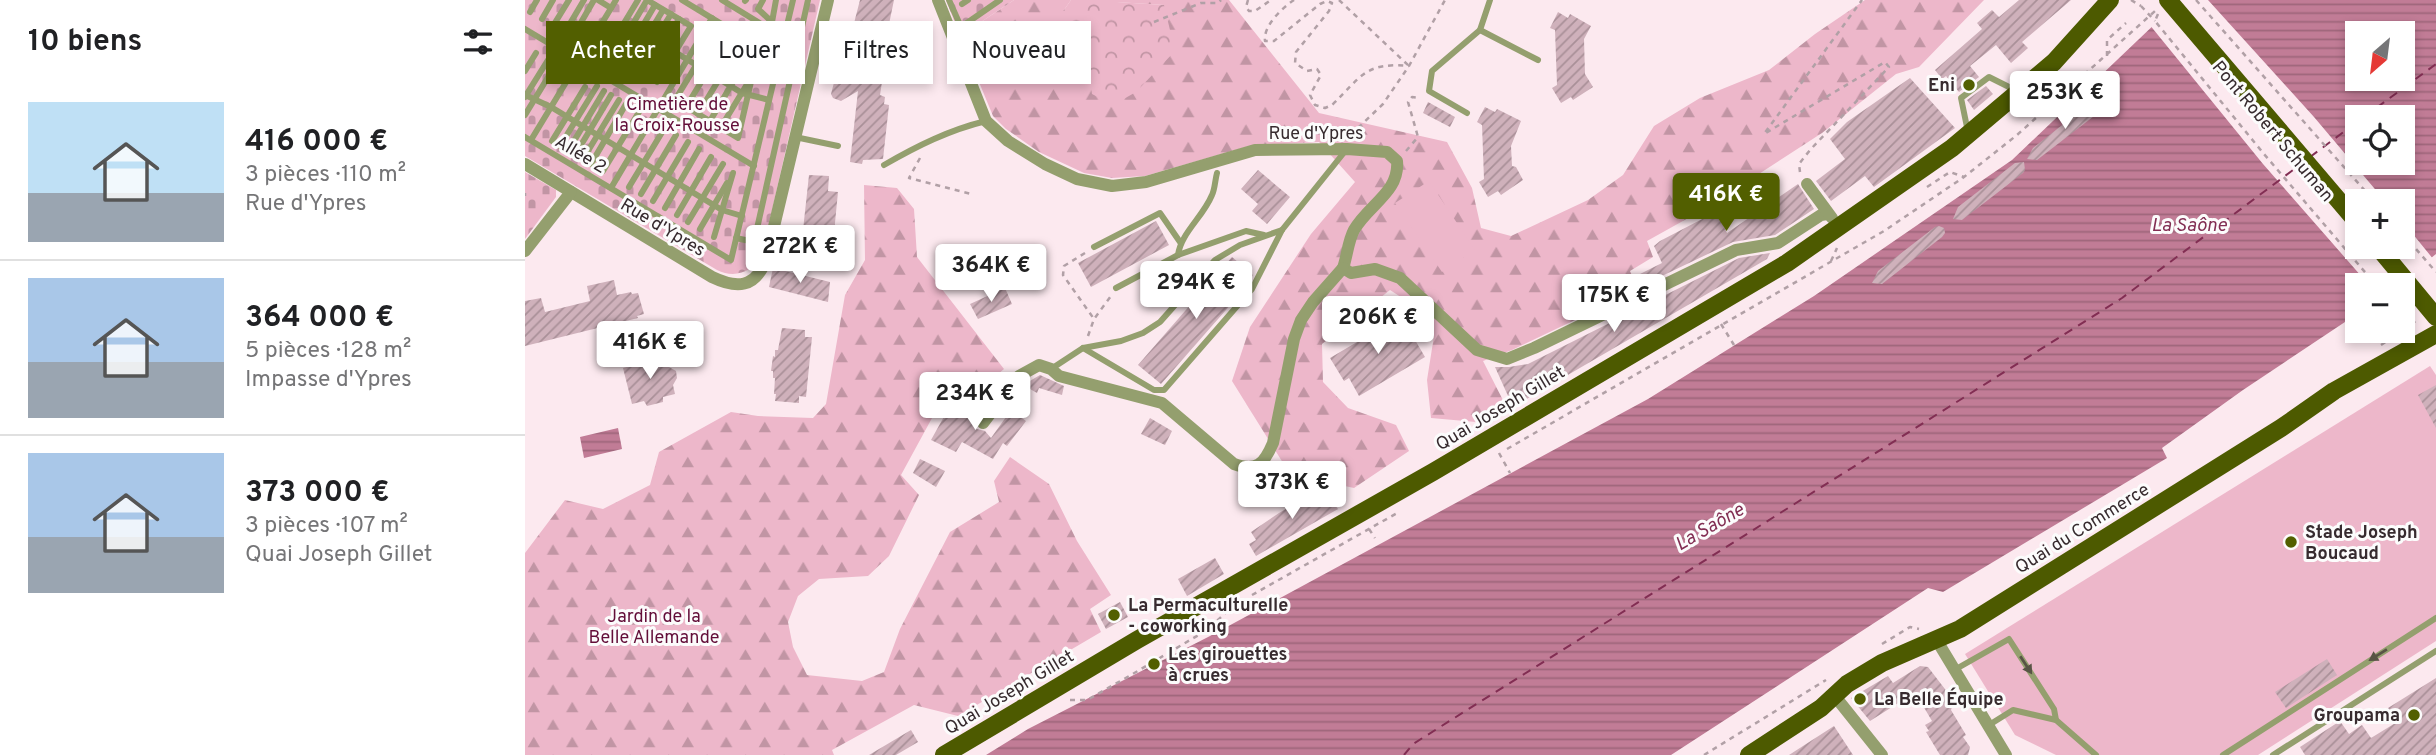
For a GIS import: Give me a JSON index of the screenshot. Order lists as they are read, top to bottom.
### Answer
{
  "streets": {
    "main road": ["Pont Robert Schuman", "Quai Joseph Gillet", "Quai du Commerce"],
    "street": ["Rue d'Ypres"],
    "lane": ["Allée 2"]
  },
  "water": ["La Saône"],
  "parks": ["Cimetière de la Croix-Rousse", "Jardin de la Belle Allemande"],
  "places": [
    "Eni",
    "Stade Joseph Boucaud",
    "La Permaculturelle - coworking",
    "Les girouettes à crues",
    "La Belle Équipe",
    "Groupama"
  ],
  "north": "bottom left",
  "page": {
    "heading": "10 biens",
    "map_buttons": ["+", "−"],
    "chip": [
      "Acheter",
      "Louer",
      "Filtres",
      "Nouveau"
    ],
    "price": [
      "253K €",
      "416K €",
      "272K €",
      "364K €",
      "294K €",
      "175K €",
      "206K €",
      "416K €",
      "234K €",
      "373K €"
    ],
    "list": [
      {
        "name": "416 000 €",
        "note": "3 pièces · 110 m² · Rue d'Ypres"
      },
      {
        "name": "364 000 €",
        "note": "5 pièces · 128 m² · Impasse d'Ypres"
      },
      {
        "name": "373 000 €",
        "note": "3 pièces · 107 m² · Quai Joseph Gillet"
      }
    ]
  }
}
